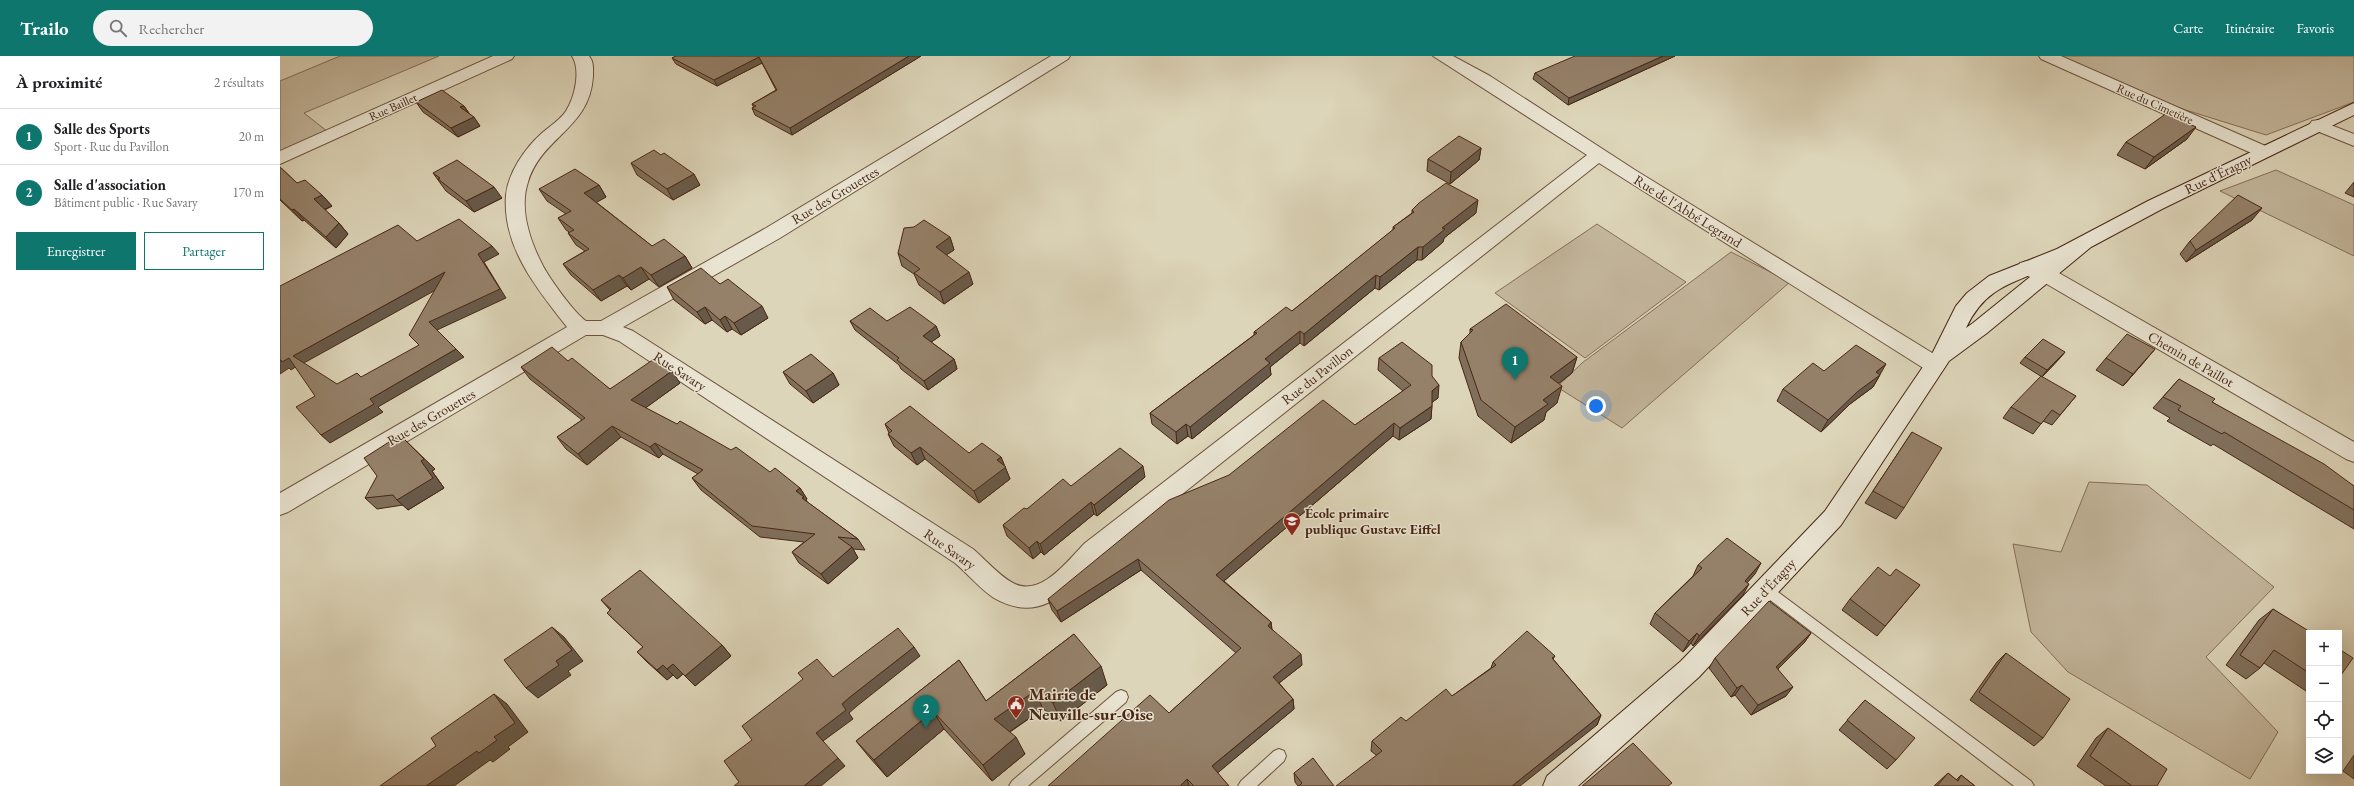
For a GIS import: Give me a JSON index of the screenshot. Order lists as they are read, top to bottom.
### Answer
{
  "streets": {
    "street": [
      "Rue du Cimetière",
      "Rue Baillet",
      "Rue d'Éragny",
      "Rue des Grouettes",
      "Rue de l'Abbé Legrand",
      "Chemin de Paillot",
      "Rue Savary",
      "Rue du Pavillon"
    ]
  },
  "crossings": [
    ["Rue du Cimetière", "Rue d'Éragny"],
    ["Rue d'Éragny", "Rue de l'Abbé Legrand"],
    ["Rue d'Éragny", "Chemin de Paillot"],
    ["Rue des Grouettes", "Rue Savary"],
    ["Rue de l'Abbé Legrand", "Rue du Pavillon"],
    ["Rue Savary", "Rue du Pavillon"]
  ],
  "places": {
    "school or university": ["École primaire publique Gustave Eiffel"],
    "public building": ["Mairie de Neuville-sur-Oise"]
  },
  "page": {
    "header": "Trailo",
    "search": "Rechercher",
    "nav": ["Carte", "Itinéraire", "Favoris"],
    "heading": ["À proximité", "2 résultats"],
    "list": [
      {
        "mark": "1",
        "name": "Salle des Sports",
        "note": "Sport · Rue du Pavillon",
        "value": "20 m"
      },
      {
        "mark": "2",
        "name": "Salle d'association",
        "note": "Bâtiment public · Rue Savary",
        "value": "170 m"
      }
    ],
    "buttons": ["Enregistrer", "Partager"],
    "pins": ["1", "2"],
    "map_buttons": ["+", "−"]
  }
}
